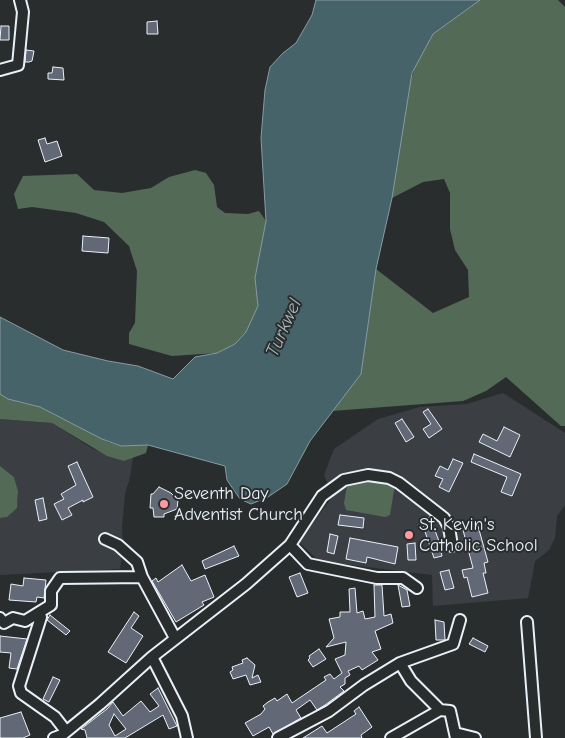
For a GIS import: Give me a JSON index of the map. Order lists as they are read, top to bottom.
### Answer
{
  "water": ["Turkwel"],
  "places": ["Seventh Day Adventist Church", "St. Kevin's Catholic School"]
}
